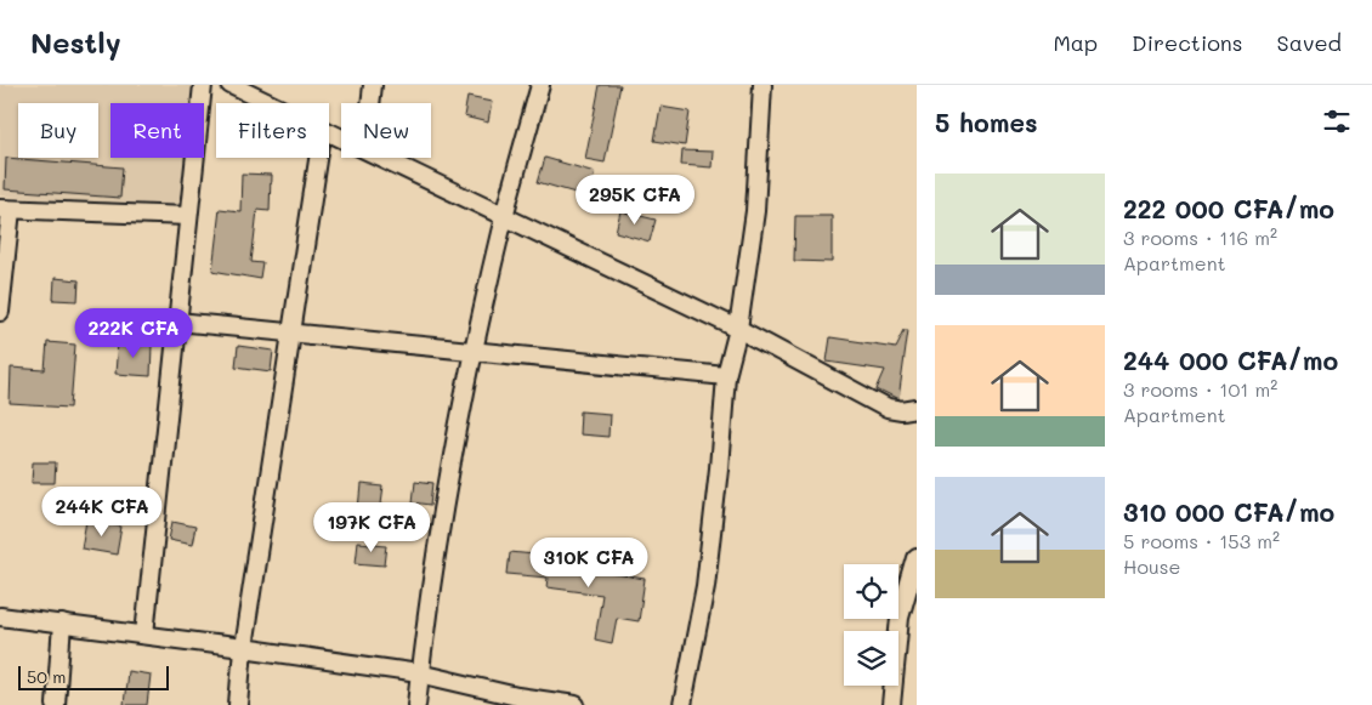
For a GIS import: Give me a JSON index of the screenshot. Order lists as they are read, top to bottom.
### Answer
{
  "scale_bar": "50 m",
  "page": {
    "header": "Nestly",
    "nav": ["Map", "Directions", "Saved"],
    "heading": "5 homes",
    "chip": [
      "Buy",
      "Rent",
      "Filters",
      "New"
    ],
    "list": [
      {
        "name": "222 000 CFA/mo",
        "note": "3 rooms · 116 m² · Apartment"
      },
      {
        "name": "244 000 CFA/mo",
        "note": "3 rooms · 101 m² · Apartment"
      },
      {
        "name": "310 000 CFA/mo",
        "note": "5 rooms · 153 m² · House"
      }
    ],
    "price": [
      "295K CFA",
      "222K CFA",
      "244K CFA",
      "197K CFA",
      "310K CFA"
    ],
    "scale": "50 m"
  }
}
